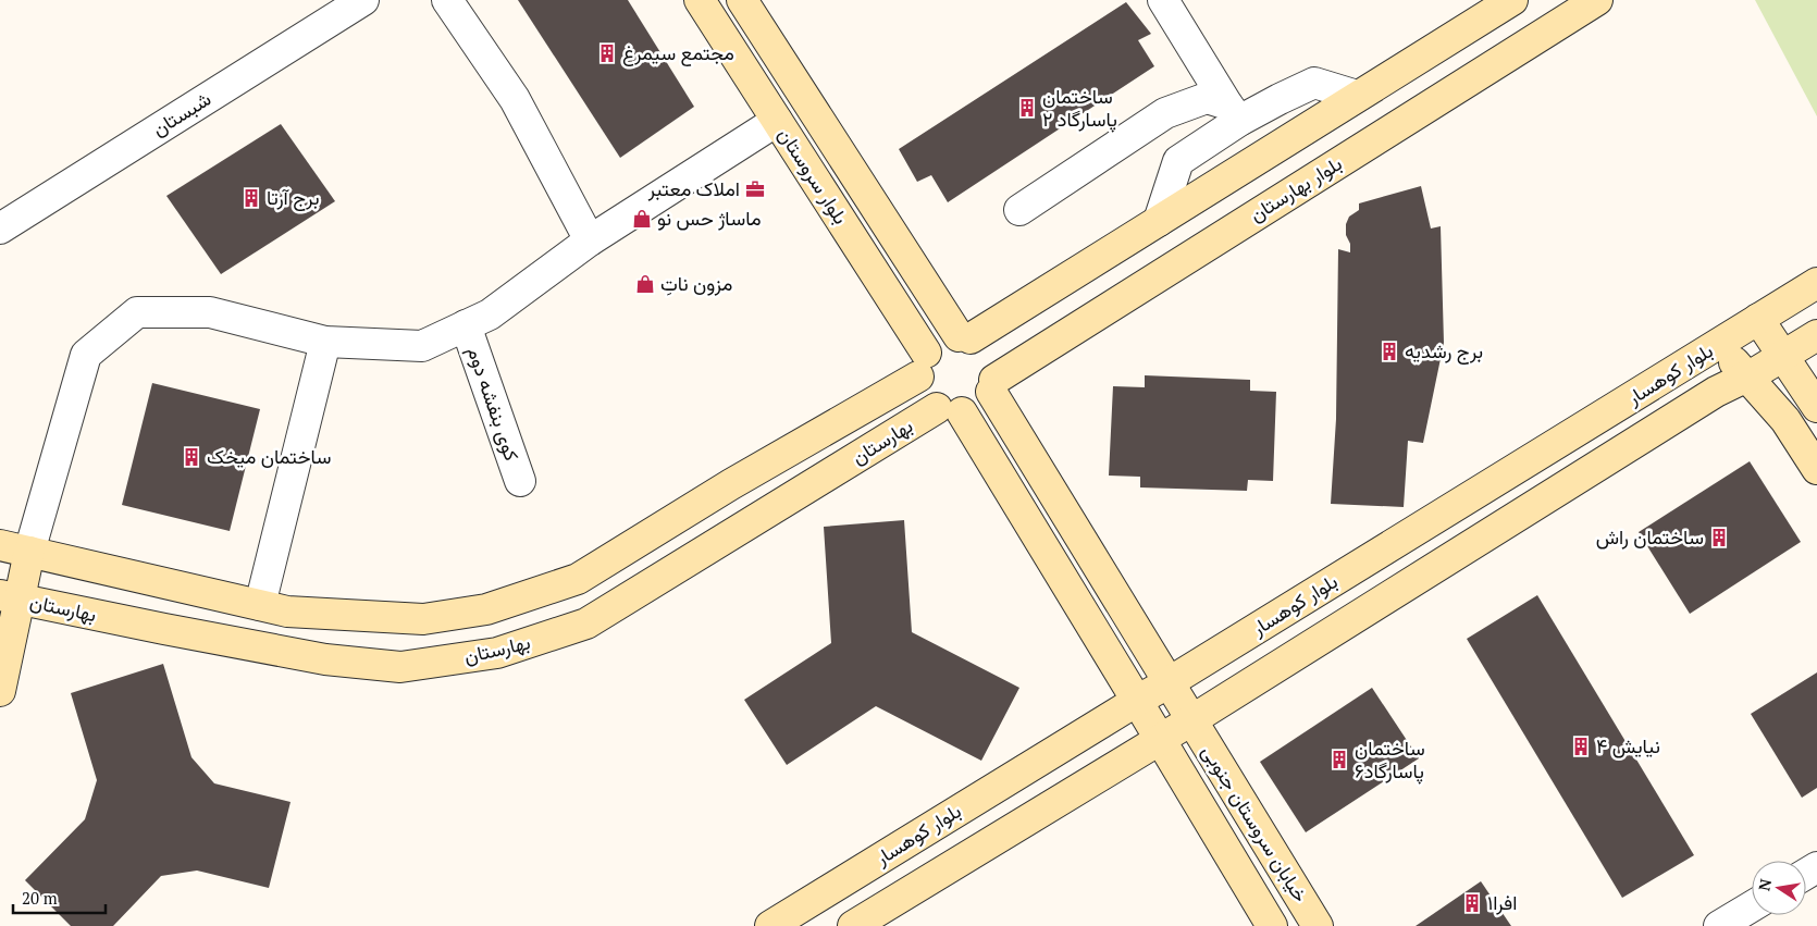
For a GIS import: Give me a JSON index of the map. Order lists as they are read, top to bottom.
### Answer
{
  "streets": {
    "main road": [
      "بلوار سروستان",
      "بلوار بهارستان",
      "بلوار کوهسار",
      "بهارستان",
      "خیابان سروستان جنوبی"
    ],
    "street": ["شبستان", "کوی بنفشه دوم"]
  },
  "crossings": [
    ["بلوار سروستان", "بلوار بهارستان"],
    ["بلوار سروستان", "بهارستان"],
    ["بلوار سروستان", "خیابان سروستان جنوبی"],
    ["بلوار بهارستان", "بهارستان"],
    ["بلوار بهارستان", "خیابان سروستان جنوبی"],
    ["بلوار کوهسار", "خیابان سروستان جنوبی"],
    ["بهارستان", "خیابان سروستان جنوبی"]
  ],
  "places": {
    "building": [
      "مجتمع سیمرغ",
      "ساختمان پاسارگاد ۲",
      "برج آرتا",
      "برج رشدیه",
      "ساختمان میخک",
      "ساختمان راش",
      "نیایش ۴",
      "ساختمان پاسارگاد۶",
      "افرا۱"
    ],
    "office": ["املاک معتبر"],
    "shop": ["ماساژ حس نو", "مزون ناتِ"]
  },
  "scale_bar": "20 m",
  "north": "left"
}
